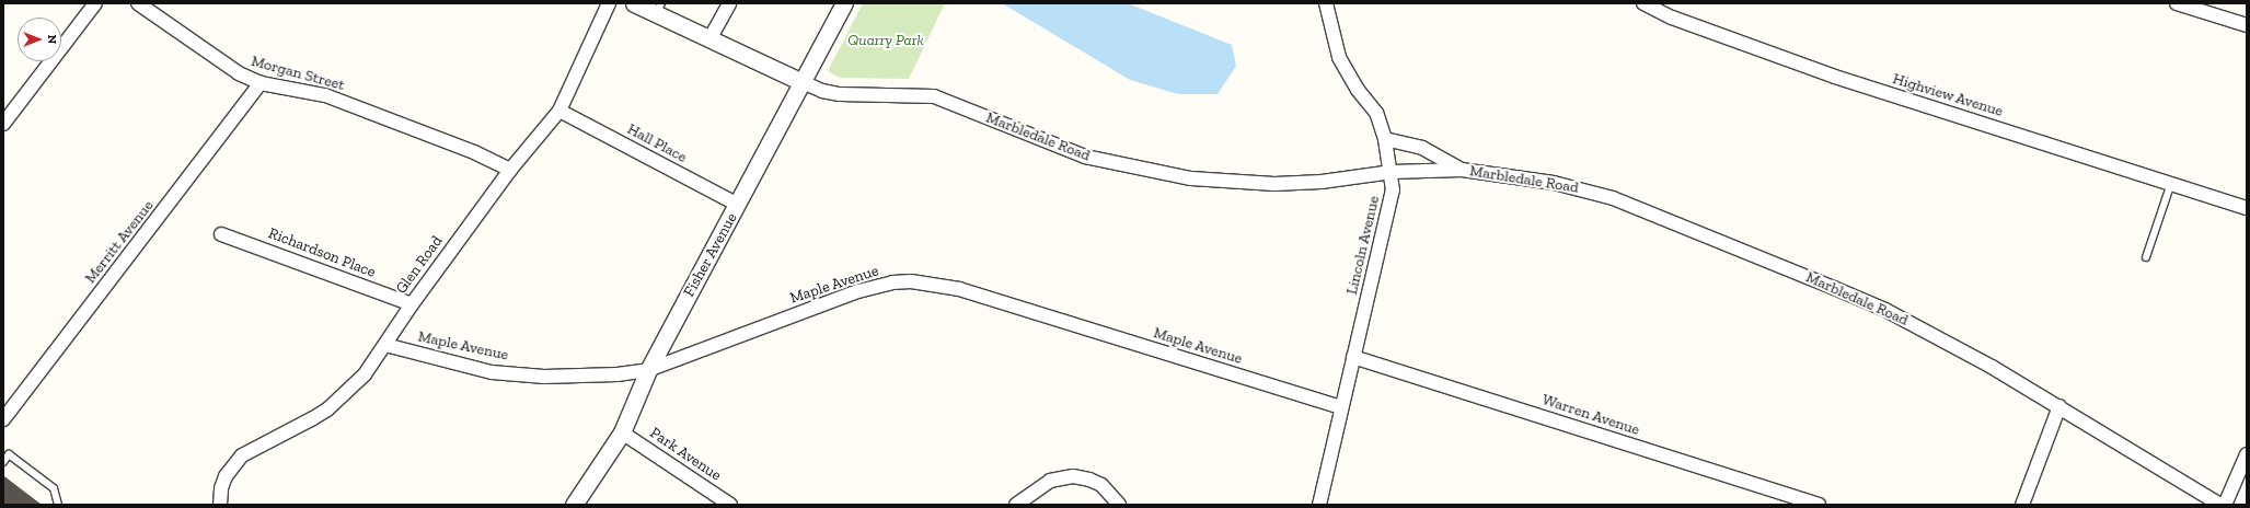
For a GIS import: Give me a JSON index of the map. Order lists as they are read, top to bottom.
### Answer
{
  "streets": {
    "street": [
      "Morgan Street",
      "Highview Avenue",
      "Marbledale Road",
      "Hall Place",
      "Merritt Avenue",
      "Lincoln Avenue",
      "Richardson Place",
      "Fisher Avenue",
      "Glen Road",
      "Maple Avenue",
      "Warren Avenue",
      "Park Avenue"
    ]
  },
  "crossings": [
    ["Morgan Street", "Merritt Avenue"],
    ["Morgan Street", "Glen Road"],
    ["Marbledale Road", "Lincoln Avenue"],
    ["Marbledale Road", "Fisher Avenue"],
    ["Hall Place", "Fisher Avenue"],
    ["Hall Place", "Glen Road"],
    ["Lincoln Avenue", "Maple Avenue"],
    ["Lincoln Avenue", "Warren Avenue"],
    ["Richardson Place", "Glen Road"],
    ["Fisher Avenue", "Maple Avenue"],
    ["Fisher Avenue", "Park Avenue"],
    ["Glen Road", "Maple Avenue"]
  ],
  "parks": ["Quarry Park"],
  "north": "right"
}
